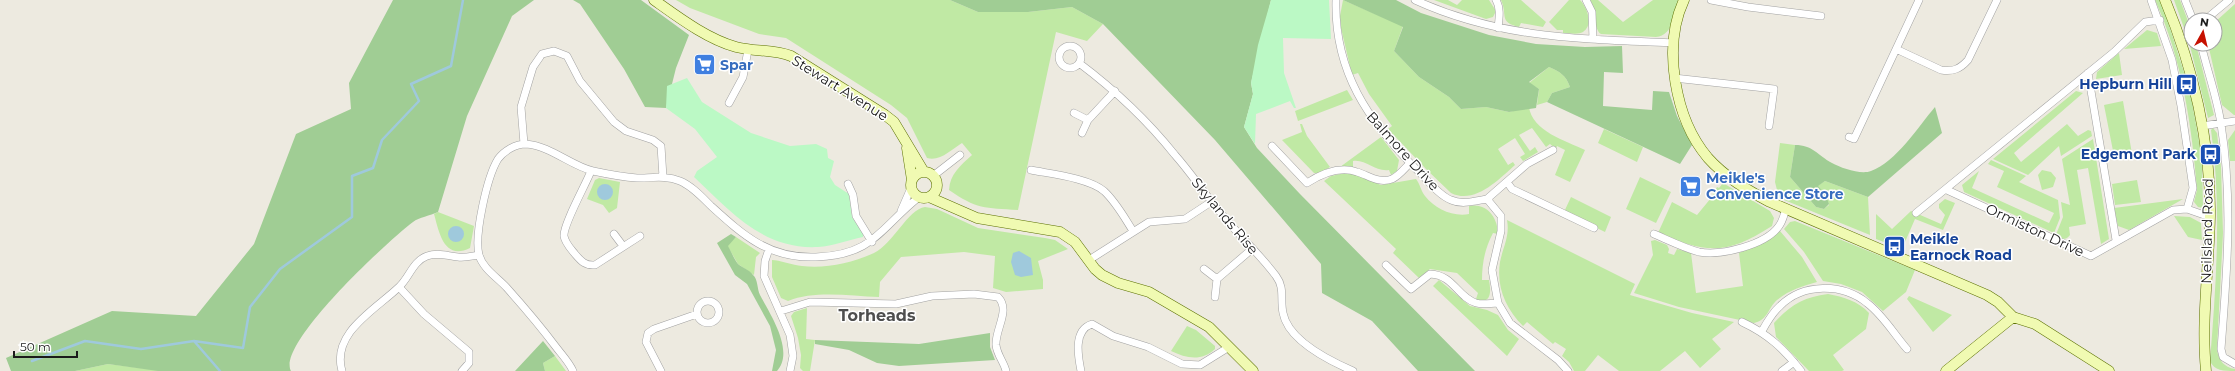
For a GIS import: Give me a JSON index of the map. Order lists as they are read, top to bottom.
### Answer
{
  "streets": {
    "street": [
      "Stewart Avenue",
      "Balmore Drive",
      "Skylands Rise",
      "Ormiston Drive",
      "Neilsland Road"
    ]
  },
  "districts": ["Torheads"],
  "places": {
    "supermarket": ["Spar", "Meikle's Convenience Store"],
    "bus stop": ["Hepburn Hill", "Edgemont Park", "Meikle Earnock Road"]
  },
  "scale_bar": "50 m",
  "north": "top"
}
